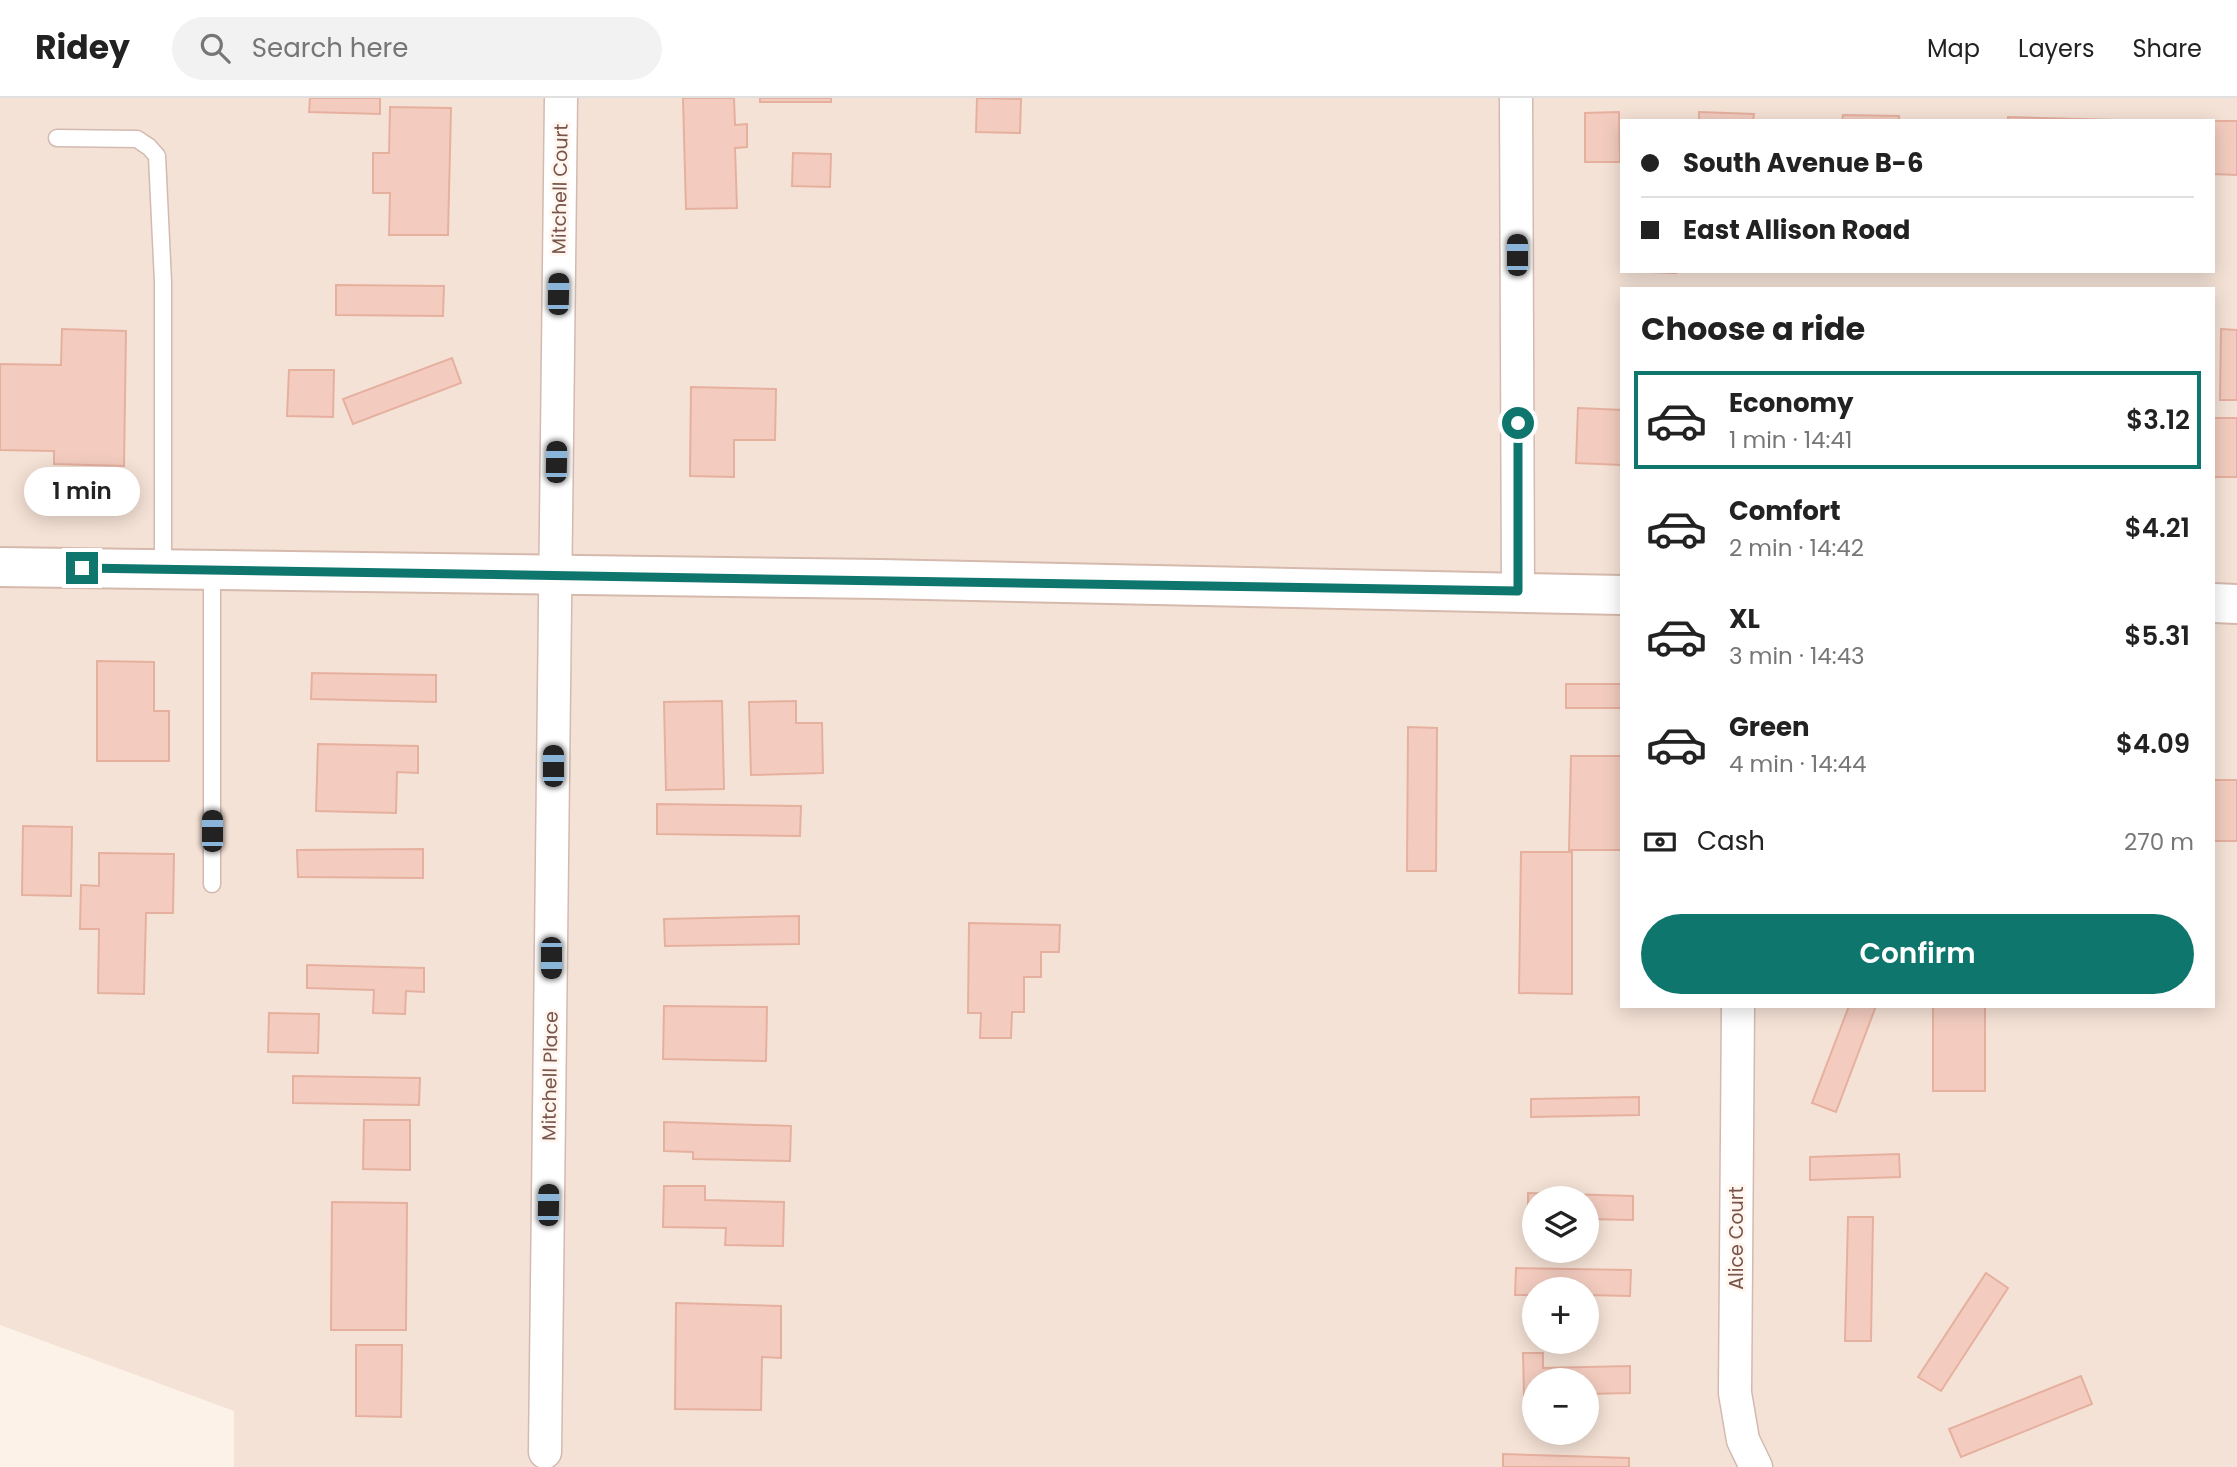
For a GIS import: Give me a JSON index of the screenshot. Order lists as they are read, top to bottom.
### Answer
{
  "streets": {
    "street": ["Mitchell Court", "Mitchell Place", "Alice Court"]
  },
  "crossings": [
    ["Mitchell Court", "Mitchell Place"]
  ],
  "page": {
    "header": "Ridey",
    "search": "Search here",
    "nav": ["Map", "Layers", "Share"],
    "banner": ["South Avenue B-6", "East Allison Road"],
    "heading": "Choose a ride",
    "list": [
      {
        "name": "Economy",
        "note": "1 min · 14:41",
        "value": "$3.12"
      },
      {
        "name": "Comfort",
        "note": "2 min · 14:42",
        "value": "$4.21"
      },
      {
        "name": "XL",
        "note": "3 min · 14:43",
        "value": "$5.31"
      },
      {
        "name": "Green",
        "note": "4 min · 14:44",
        "value": "$4.09"
      }
    ],
    "bubble": "1 min",
    "pay": ["Cash", "270 m"],
    "buttons": "Confirm",
    "map_buttons": ["+", "−"]
  }
}
